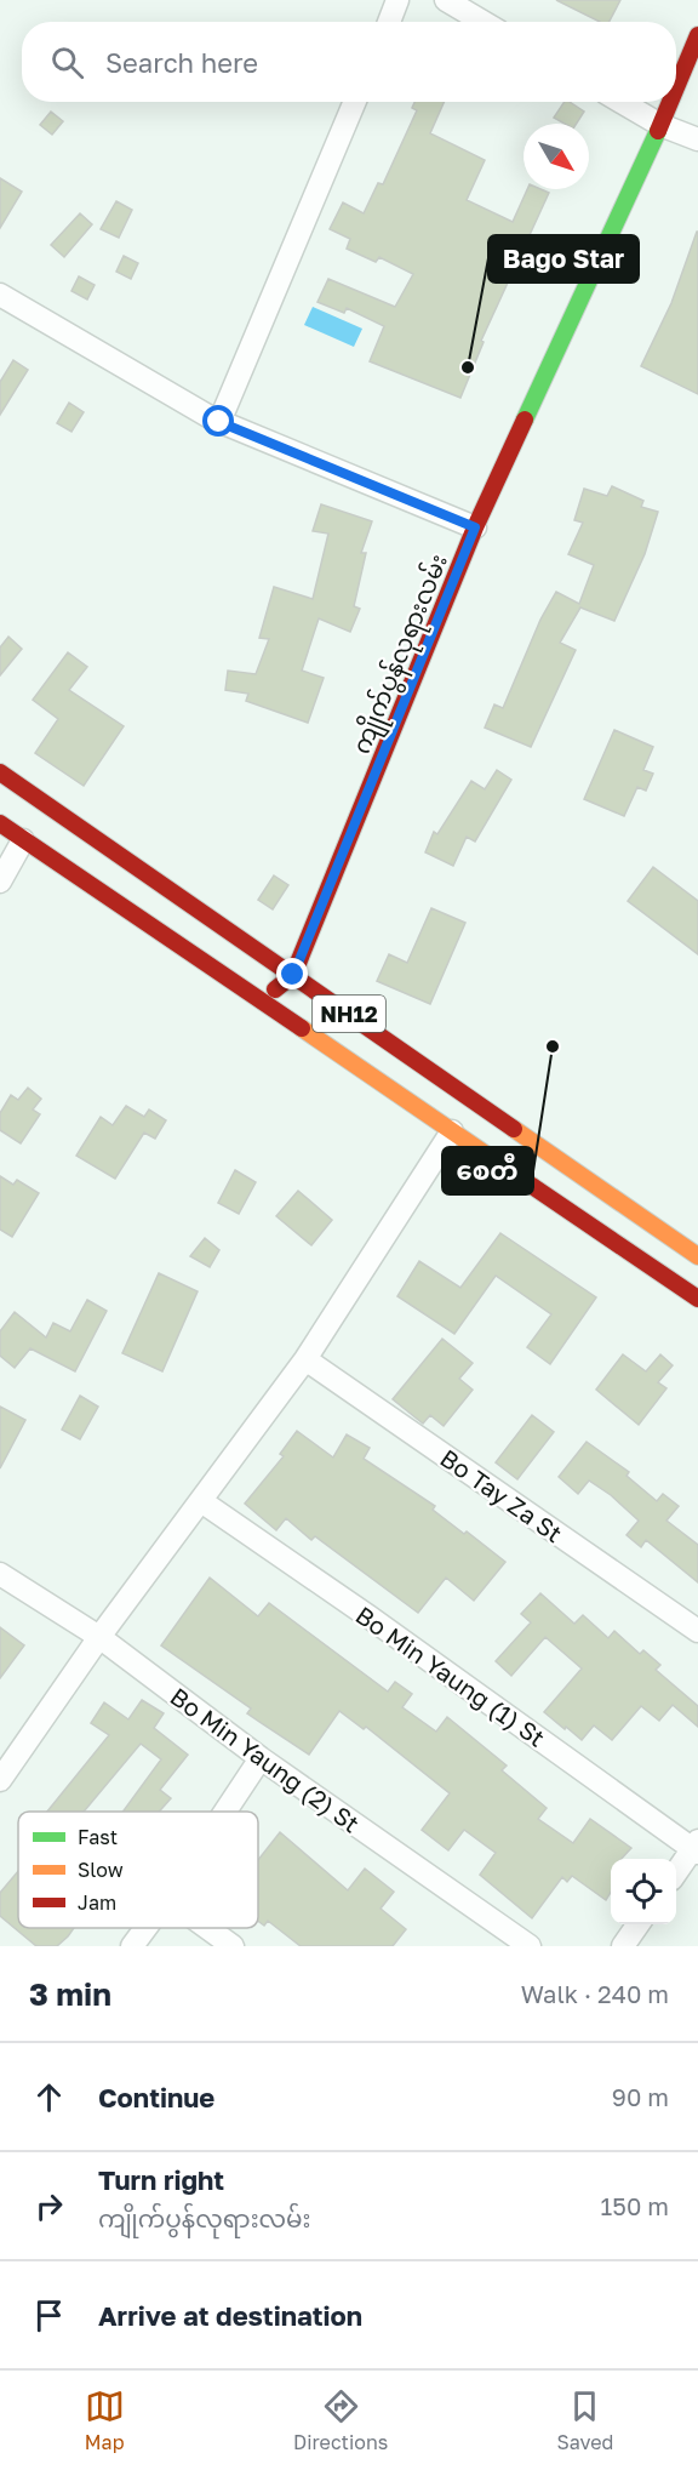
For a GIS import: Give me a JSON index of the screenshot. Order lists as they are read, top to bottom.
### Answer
{
  "streets": {
    "main road": ["ကျိုက်ပွန်လုရားလမ်း", "NH12"],
    "street": ["Bo Tay Za St", "Bo Min Yaung (1) St", "Bo Min Yaung (2) St"]
  },
  "crossings": [
    ["ကျိုက်ပွန်လုရားလမ်း", "NH12"]
  ],
  "places": ["Bago Star", "စေတီ"],
  "legend": ["Fast", "Slow", "Jam"],
  "north": "bottom right",
  "page": {
    "search": "Search here",
    "heading": ["3 min", "Walk · 240 m"],
    "list": [
      ["Continue", "90 m"],
      ["Turn right", "ကျိုက်ပွန်လုရားလမ်း", "150 m"],
      "Arrive at destination"
    ],
    "nav": ["Map", "Directions", "Saved"]
  }
}
